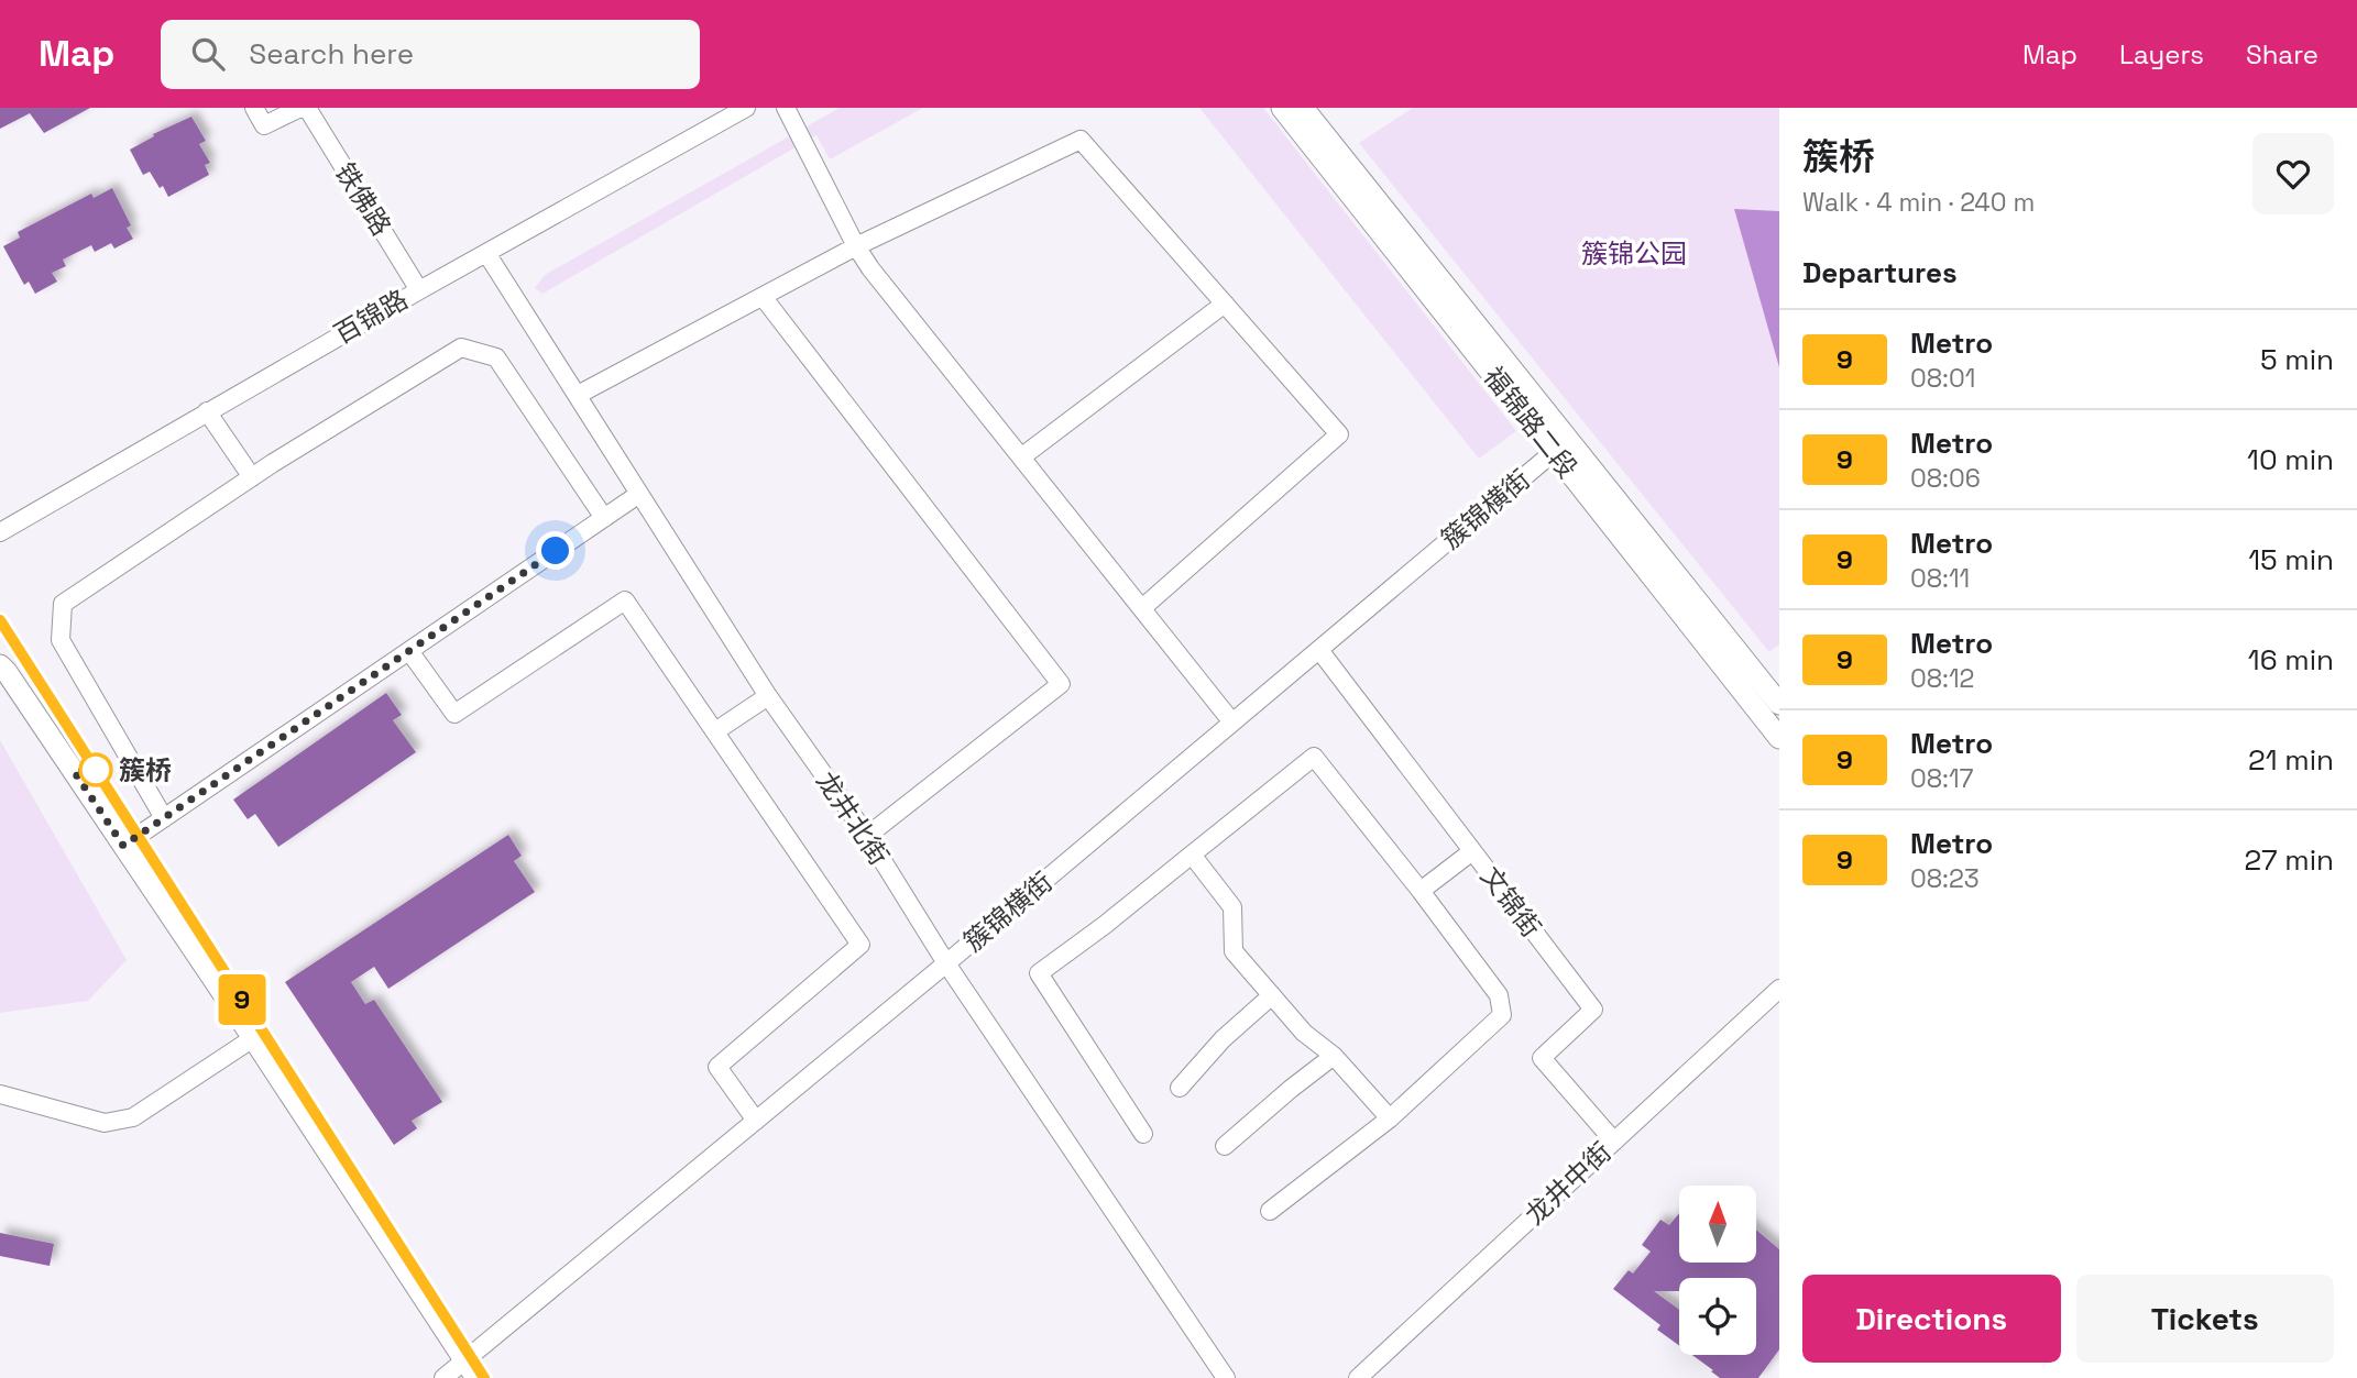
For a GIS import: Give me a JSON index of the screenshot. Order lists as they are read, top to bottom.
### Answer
{
  "streets": {
    "street": [
      "铁佛路",
      "百锦路",
      "福锦路二段",
      "簇锦横街",
      "龙井北街",
      "文锦街",
      "龙井中街"
    ]
  },
  "crossings": [
    ["铁佛路", "百锦路"],
    ["百锦路", "龙井北街"],
    ["福锦路二段", "簇锦横街"],
    ["簇锦横街", "龙井北街"],
    ["簇锦横街", "文锦街"],
    ["文锦街", "龙井中街"]
  ],
  "parks": ["簇锦公园"],
  "places": ["簇桥"],
  "lines": ["metro line 9"],
  "north": "top",
  "page": {
    "header": "Map",
    "search": "Search here",
    "nav": ["Map", "Layers", "Share"],
    "on_map": "9",
    "heading": [
      ["簇桥", "Walk · 4 min · 240 m"],
      "Departures"
    ],
    "list": [
      {
        "mark": "9",
        "name": "Metro",
        "note": "08:01",
        "value": "5 min"
      },
      {
        "mark": "9",
        "name": "Metro",
        "note": "08:06",
        "value": "10 min"
      },
      {
        "mark": "9",
        "name": "Metro",
        "note": "08:11",
        "value": "15 min"
      },
      {
        "mark": "9",
        "name": "Metro",
        "note": "08:12",
        "value": "16 min"
      },
      {
        "mark": "9",
        "name": "Metro",
        "note": "08:17",
        "value": "21 min"
      },
      {
        "mark": "9",
        "name": "Metro",
        "note": "08:23",
        "value": "27 min"
      }
    ],
    "buttons": ["Directions", "Tickets"]
  }
}
